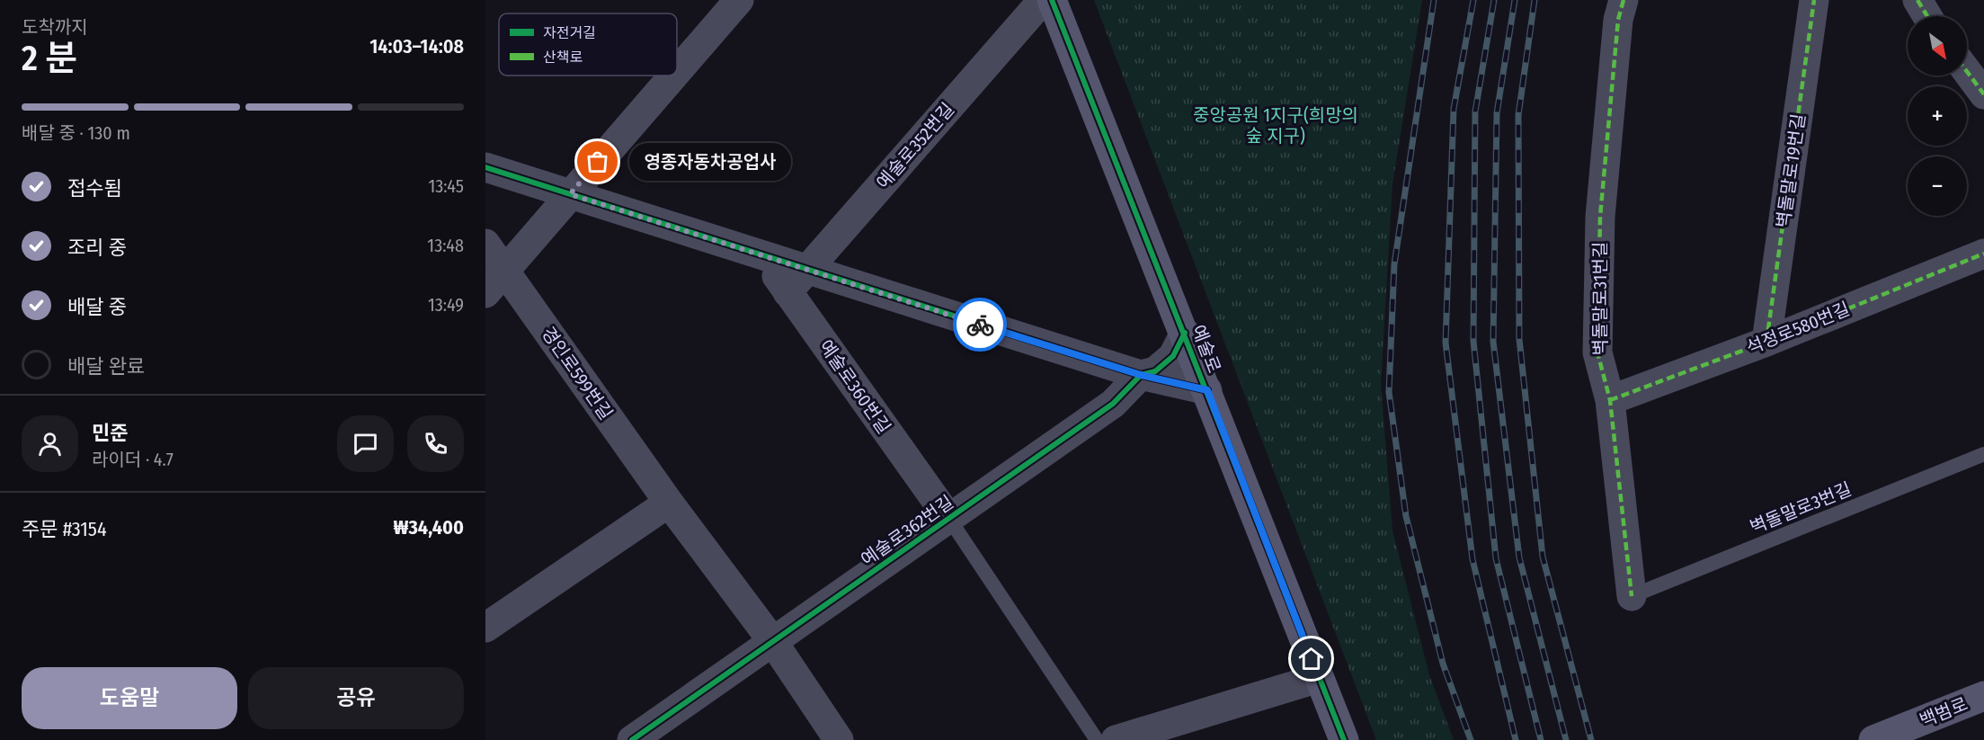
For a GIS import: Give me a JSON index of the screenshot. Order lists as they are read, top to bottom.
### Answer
{
  "streets": {
    "street": [
      "예술로352번길",
      "벽돌말로19번길",
      "벽돌말로31번길",
      "석정로580번길",
      "예술로",
      "경인로599번길",
      "예술로360번길",
      "예술로362번길",
      "백범로"
    ],
    "lane": ["벽돌말로3번길"]
  },
  "crossings": [
    ["예술로352번길", "예술로360번길"],
    ["벽돌말로19번길", "석정로580번길"],
    ["벽돌말로31번길", "석정로580번길"],
    ["벽돌말로31번길", "벽돌말로3번길"],
    ["예술로", "예술로362번길"],
    ["경인로599번길", "예술로362번길"],
    ["예술로360번길", "예술로362번길"]
  ],
  "parks": ["중앙공원 1지구(희망의 숲 지구)"],
  "places": ["영종자동차공업사"],
  "legend": ["자전거길", "산책로"],
  "north": "bottom right",
  "page": {
    "heading": ["2 분", "도착까지", "14:03–14:08"],
    "panel": [
      "민준",
      "라이더 · 4.7",
      "주문 #3154",
      "₩34,400"
    ],
    "map_buttons": ["+", "−"],
    "bar": "배달 중 · 130 m",
    "bubble": "영종자동차공업사",
    "list": [
      ["접수됨", "13:45"],
      ["조리 중", "13:48"],
      ["배달 중", "13:49"],
      "배달 완료"
    ],
    "buttons": ["도움말", "공유"]
  }
}
